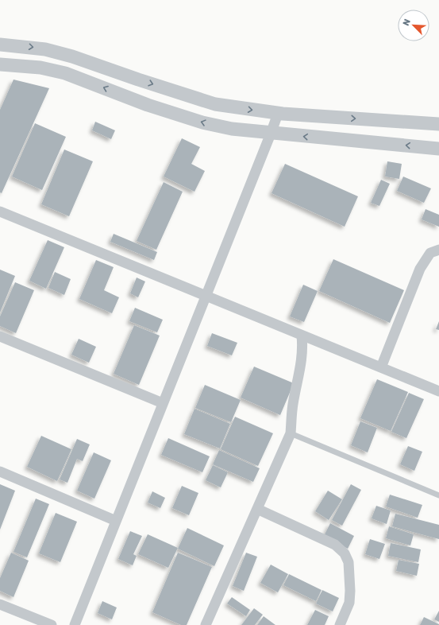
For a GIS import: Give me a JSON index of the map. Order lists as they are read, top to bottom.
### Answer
{
  "north": "top left"
}
